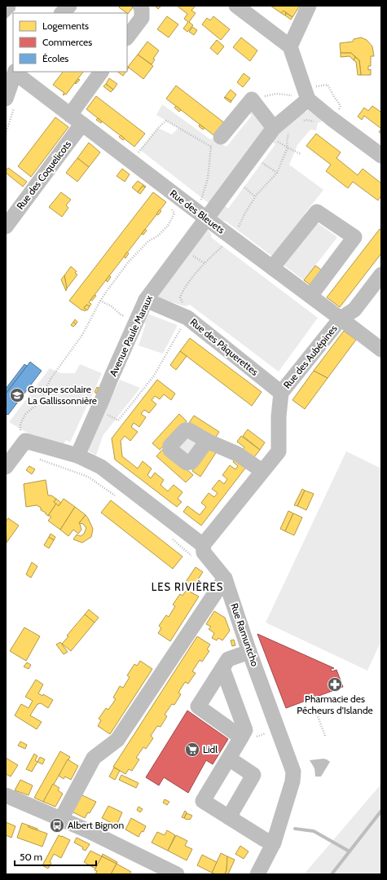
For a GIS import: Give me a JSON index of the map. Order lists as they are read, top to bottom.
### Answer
{
  "streets": {
    "street": [
      "Rue des Coquelicots",
      "Rue des Bleuets",
      "Avenue Paule Maraux",
      "Rue des Pâquerettes",
      "Rue des Aubépines",
      "Rue Ramuntcho"
    ]
  },
  "crossings": [
    ["Rue des Coquelicots", "Rue des Bleuets"],
    ["Rue des Bleuets", "Avenue Paule Maraux"],
    ["Rue des Bleuets", "Rue des Aubépines"],
    ["Avenue Paule Maraux", "Rue des Pâquerettes"],
    ["Avenue Paule Maraux", "Rue Ramuntcho"],
    ["Rue des Pâquerettes", "Rue des Aubépines"],
    ["Rue des Aubépines", "Rue Ramuntcho"]
  ],
  "districts": ["LES RIVIÈRES"],
  "places": {
    "school or university": ["Groupe scolaire La Gallissonnière"],
    "pharmacy": ["Pharmacie des Pêcheurs d'Islande"],
    "supermarket": ["Lidl"],
    "bus stop": ["Albert Bignon"]
  },
  "legend": ["Logements", "Commerces", "Écoles"],
  "scale_bar": "50 m"
}
